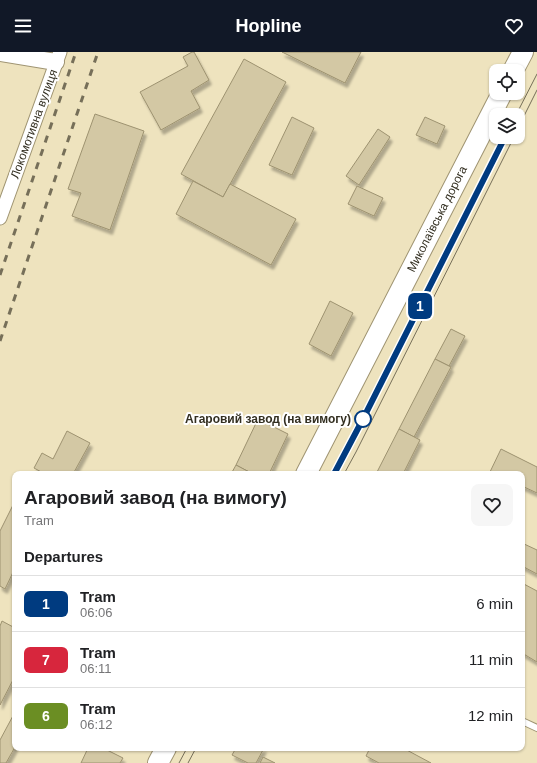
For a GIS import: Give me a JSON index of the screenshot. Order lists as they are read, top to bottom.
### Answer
{
  "streets": {
    "main road": ["Миколаївська дорога"],
    "street": ["Локомотивна вулиця"]
  },
  "places": ["Агаровий завод (на вимогу)"],
  "lines": ["tram line 1"],
  "page": {
    "header": "Hopline",
    "on_map": "1",
    "heading": [
      ["Агаровий завод (на вимогу)", "Tram"],
      "Departures"
    ],
    "list": [
      {
        "mark": "1",
        "name": "Tram",
        "note": "06:06",
        "value": "6 min"
      },
      {
        "mark": "7",
        "name": "Tram",
        "note": "06:11",
        "value": "11 min"
      },
      {
        "mark": "6",
        "name": "Tram",
        "note": "06:12",
        "value": "12 min"
      }
    ]
  }
}
